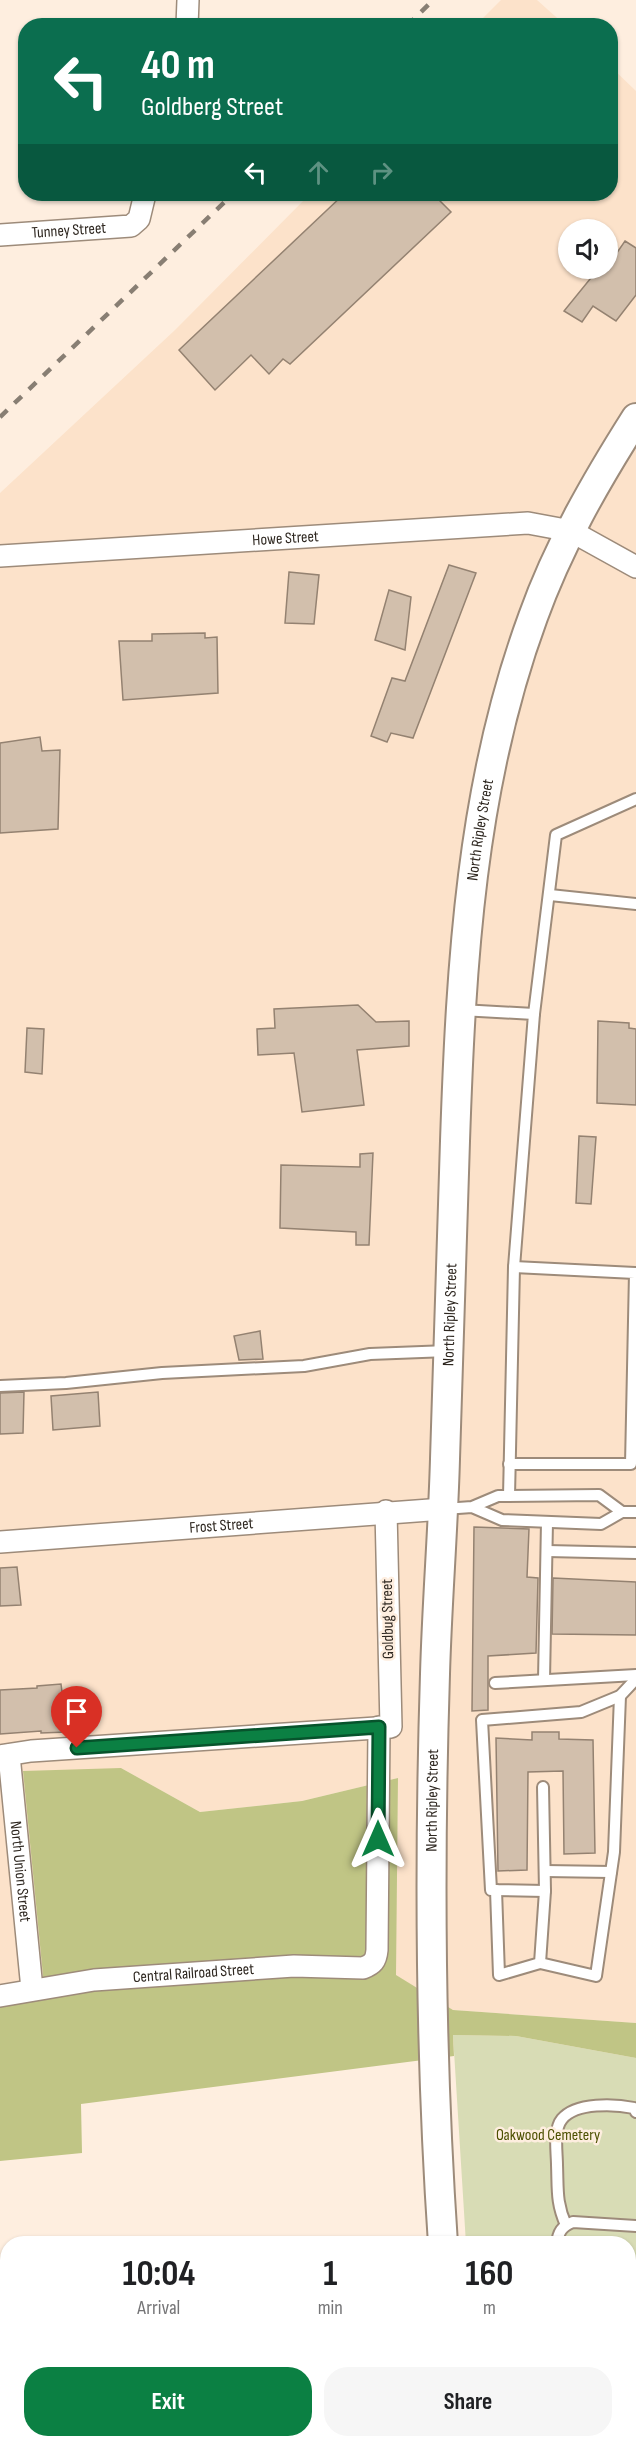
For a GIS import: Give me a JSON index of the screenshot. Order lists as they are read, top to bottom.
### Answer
{
  "streets": {
    "main road": ["North Ripley Street"],
    "street": [
      "Tunney Street",
      "Howe Street",
      "Frost Street",
      "Goldbug Street",
      "North Union Street",
      "Central Railroad Street"
    ]
  },
  "crossings": [
    ["Howe Street", "North Ripley Street"],
    ["North Ripley Street", "Frost Street"],
    ["Frost Street", "Goldbug Street"],
    ["Goldbug Street", "Central Railroad Street"],
    ["North Union Street", "Central Railroad Street"]
  ],
  "parks": ["Oakwood Cemetery"],
  "page": {
    "turn": ["40 m", "Goldberg Street"],
    "eta": [
      "10:04",
      "Arrival",
      "1",
      "min",
      "160",
      "m"
    ],
    "buttons": ["Exit", "Share"]
  }
}
